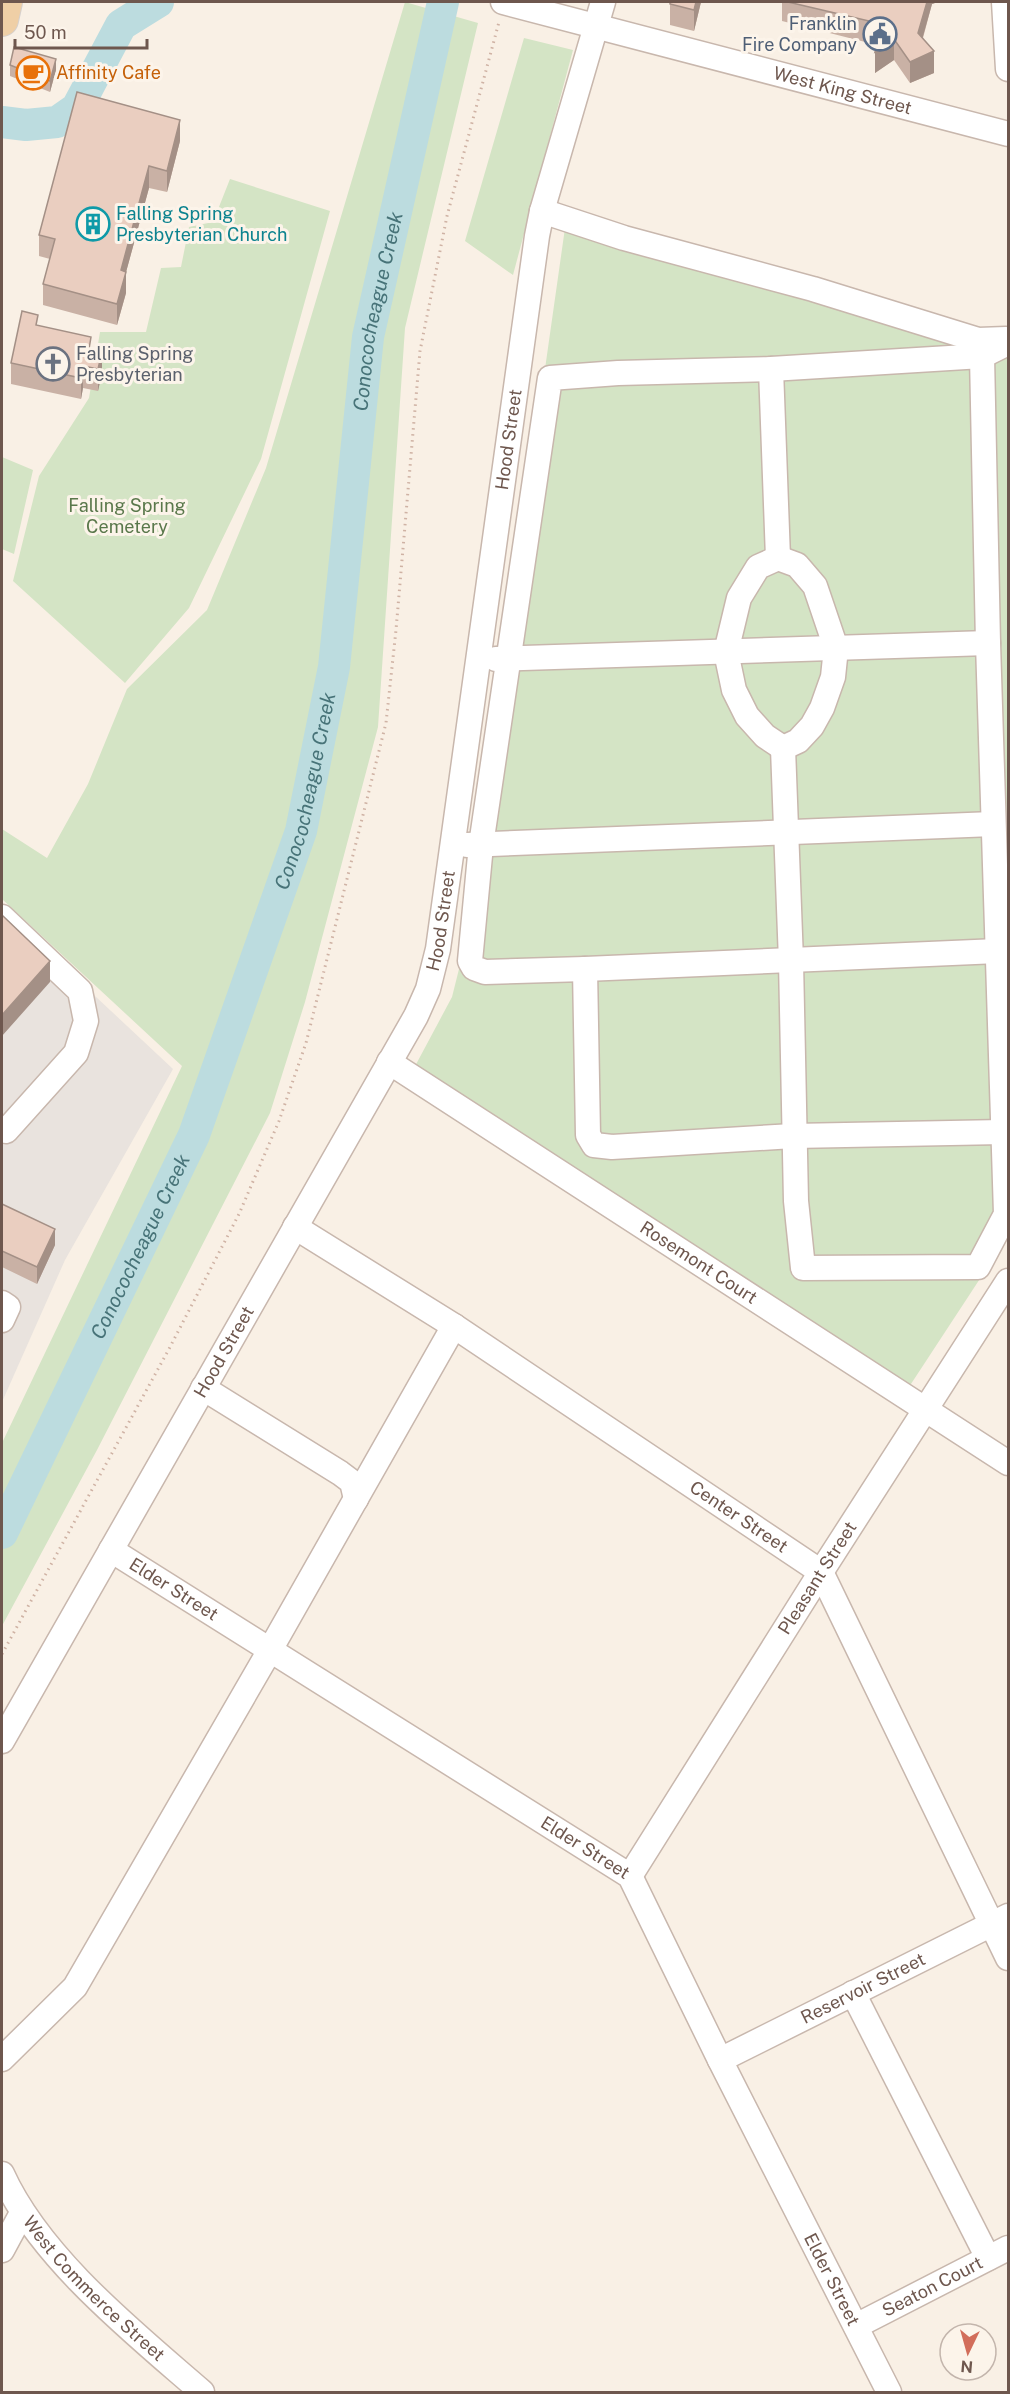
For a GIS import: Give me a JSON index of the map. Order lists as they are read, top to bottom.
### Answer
{
  "streets": {
    "street": [
      "West King Street",
      "Hood Street",
      "Rosemont Court",
      "Center Street",
      "Pleasant Street",
      "Elder Street",
      "Reservoir Street",
      "Seaton Court",
      "West Commerce Street"
    ]
  },
  "crossings": [
    ["West King Street", "Hood Street"],
    ["Hood Street", "Rosemont Court"],
    ["Hood Street", "Center Street"],
    ["Hood Street", "Elder Street"],
    ["Rosemont Court", "Pleasant Street"],
    ["Center Street", "Pleasant Street"],
    ["Pleasant Street", "Elder Street"],
    ["Elder Street", "Reservoir Street"],
    ["Elder Street", "Seaton Court"]
  ],
  "water": ["Conococheague Creek"],
  "parks": ["Falling Spring Cemetery"],
  "places": {
    "public building": ["Franklin Fire Company"],
    "cafe": ["Affinity Cafe"],
    "building": ["Falling Spring Presbyterian Church"],
    "church": ["Falling Spring Presbyterian"]
  },
  "scale_bar": "50 m",
  "north": "bottom"
}
